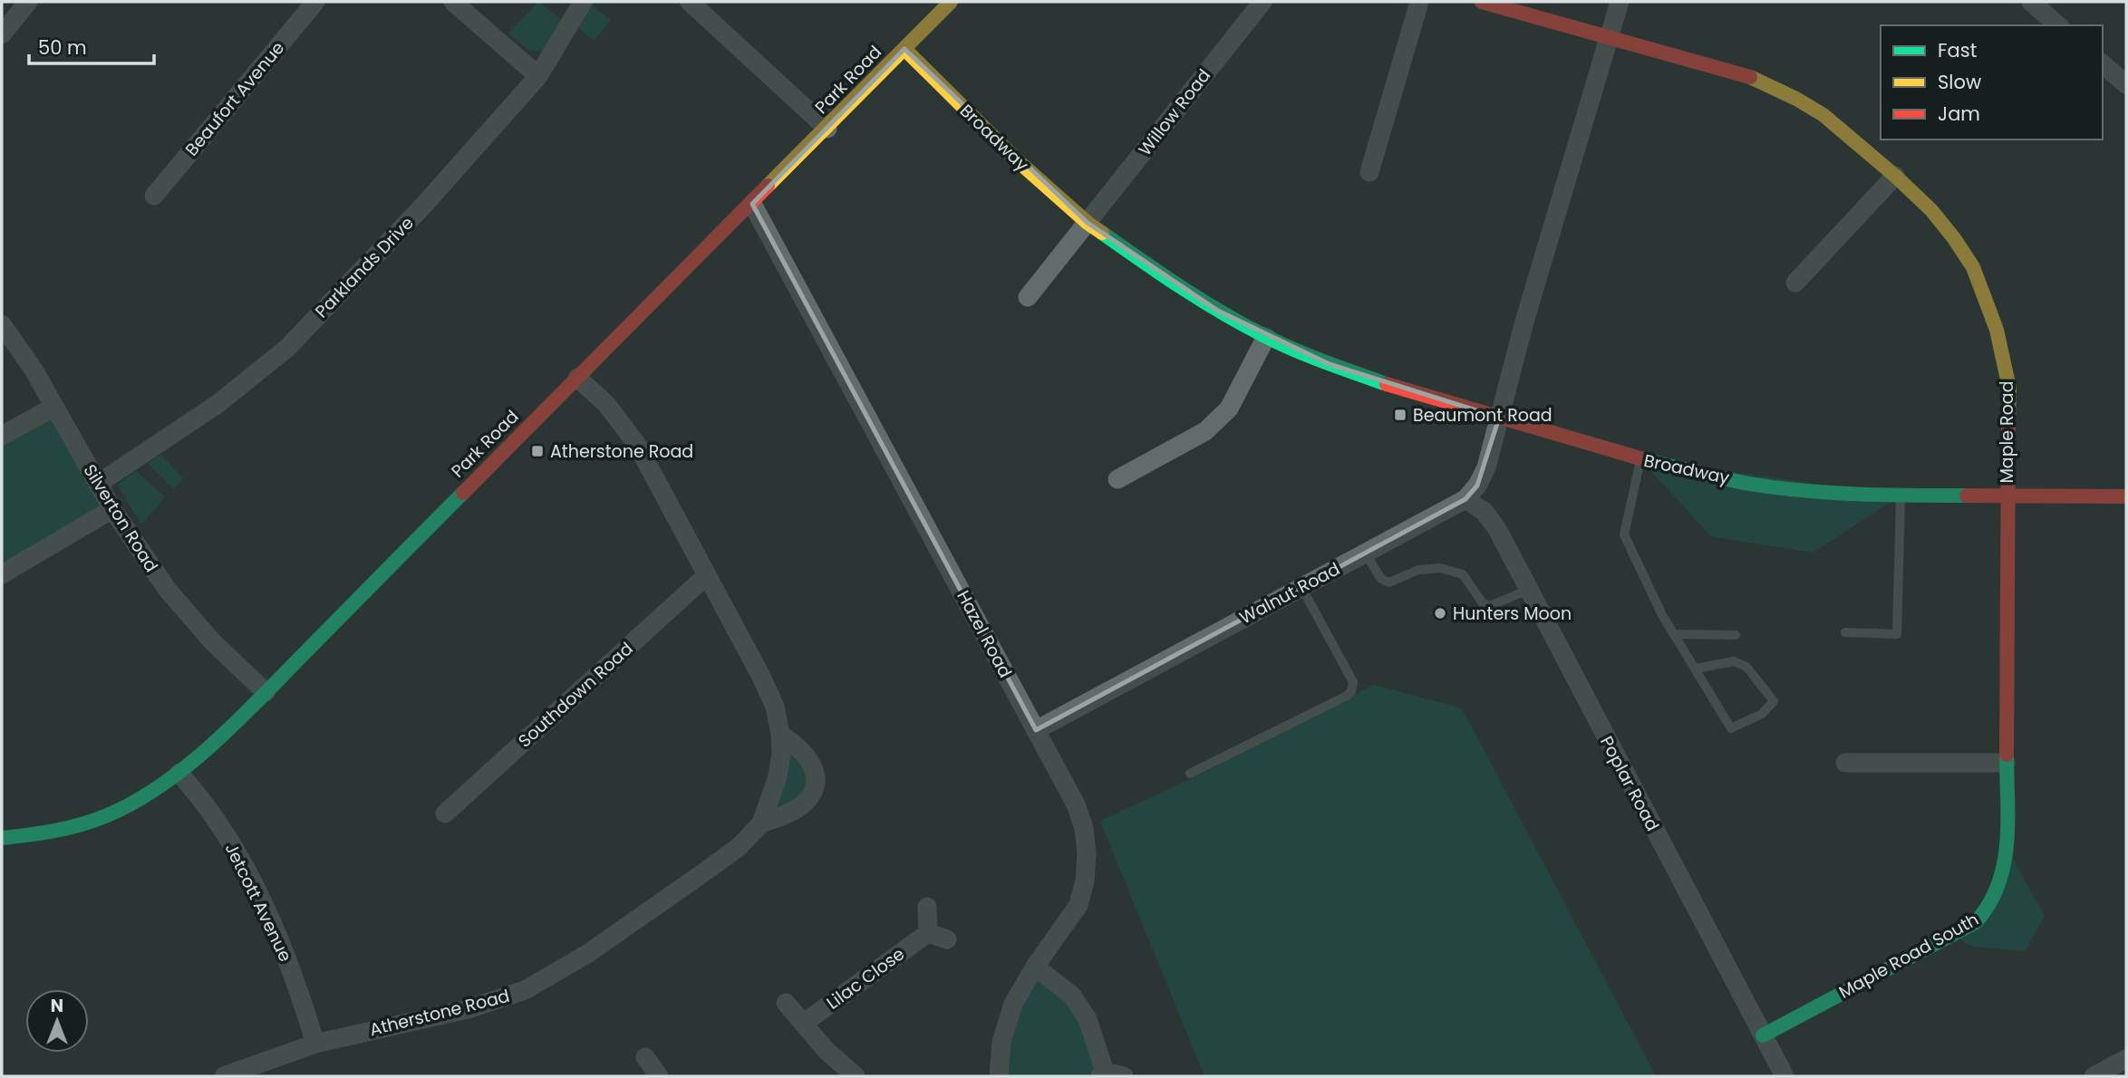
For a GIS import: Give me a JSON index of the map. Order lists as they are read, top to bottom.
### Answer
{
  "streets": {
    "street": [
      "Park Road",
      "Beaufort Avenue",
      "Willow Road",
      "Broadway",
      "Parklands Drive",
      "Maple Road",
      "Silverton Road",
      "Walnut Road",
      "Hazel Road",
      "Southdown Road",
      "Poplar Road",
      "Jetcott Avenue",
      "Maple Road South",
      "Lilac Close",
      "Atherstone Road"
    ]
  },
  "crossings": [
    ["Park Road", "Broadway"],
    ["Park Road", "Silverton Road"],
    ["Park Road", "Hazel Road"],
    ["Park Road", "Jetcott Avenue"],
    ["Park Road", "Atherstone Road"],
    ["Willow Road", "Broadway"],
    ["Broadway", "Maple Road"],
    ["Broadway", "Walnut Road"],
    ["Broadway", "Maple Road South"],
    ["Parklands Drive", "Silverton Road"],
    ["Maple Road", "Maple Road South"],
    ["Walnut Road", "Hazel Road"],
    ["Walnut Road", "Poplar Road"],
    ["Southdown Road", "Atherstone Road"],
    ["Poplar Road", "Maple Road South"],
    ["Jetcott Avenue", "Atherstone Road"]
  ],
  "places": {
    "transit": ["Beaumont Road", "Atherstone Road"],
    "other": ["Hunters Moon"]
  },
  "legend": ["Fast", "Slow", "Jam"],
  "scale_bar": "50 m",
  "north": "top"
}
